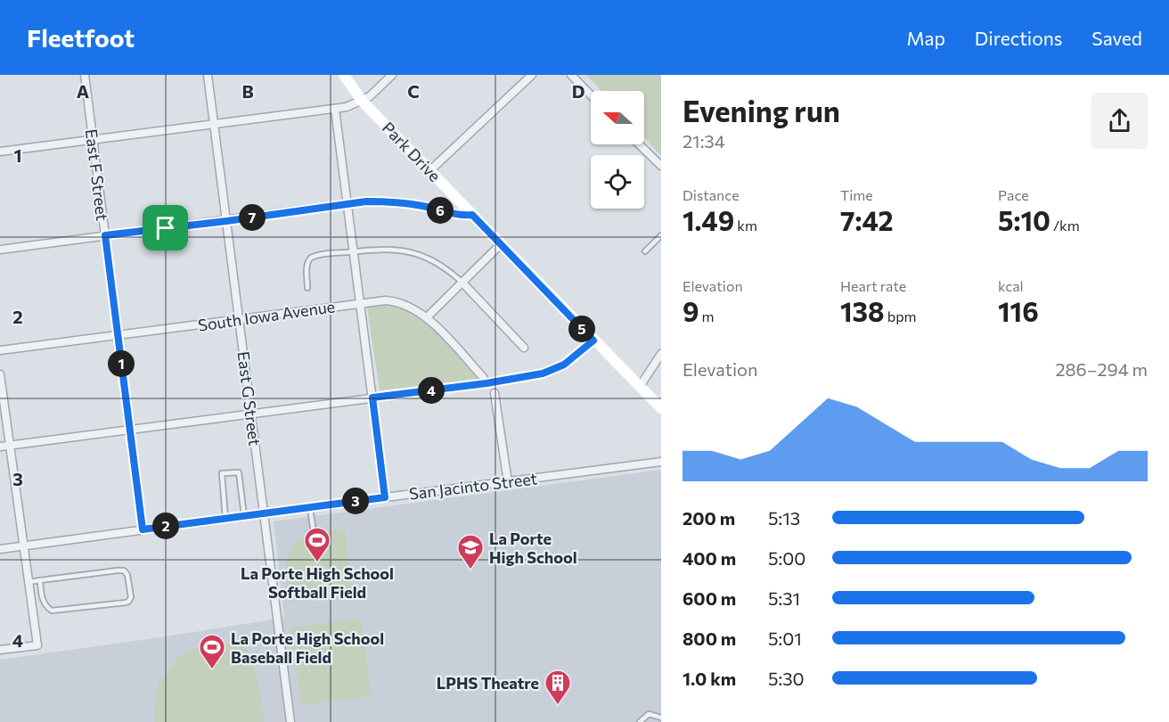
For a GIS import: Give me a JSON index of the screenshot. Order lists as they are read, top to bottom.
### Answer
{
  "streets": {
    "street": [
      "Park Drive",
      "East F Street",
      "South Iowa Avenue",
      "East G Street",
      "San Jacinto Street"
    ]
  },
  "crossings": [
    ["East F Street", "South Iowa Avenue"],
    ["East F Street", "San Jacinto Street"],
    ["South Iowa Avenue", "East G Street"],
    ["East G Street", "San Jacinto Street"]
  ],
  "places": {
    "sports": ["La Porte High School Softball Field", "La Porte High School Baseball Field"],
    "school or university": ["La Porte High School"],
    "building": ["LPHS Theatre"]
  },
  "north": "left",
  "page": {
    "header": "Fleetfoot",
    "nav": ["Map", "Directions", "Saved"],
    "heading": ["Evening run", "21:34"],
    "stats": [
      ["Distance", "1.49 km"],
      ["Time", "7:42"],
      ["Pace", "5:10 /km"],
      ["Elevation", "9 m"],
      ["Heart rate", "138 bpm"],
      ["kcal", "116"]
    ],
    "pins": [
      "6",
      "7",
      "5",
      "1",
      "4",
      "3",
      "2"
    ],
    "chart": ["Elevation", "286–294 m"],
    "list": [
      {
        "name": "200 m",
        "note": "5:13"
      },
      {
        "name": "400 m",
        "note": "5:00"
      },
      {
        "name": "600 m",
        "note": "5:31"
      },
      {
        "name": "800 m",
        "note": "5:01"
      },
      {
        "name": "1.0 km",
        "note": "5:30"
      }
    ]
  },
  "grid": {
    "columns": [
      "A",
      "B",
      "C",
      "D"
    ],
    "rows": [
      "1",
      "2",
      "3",
      "4"
    ]
  }
}
